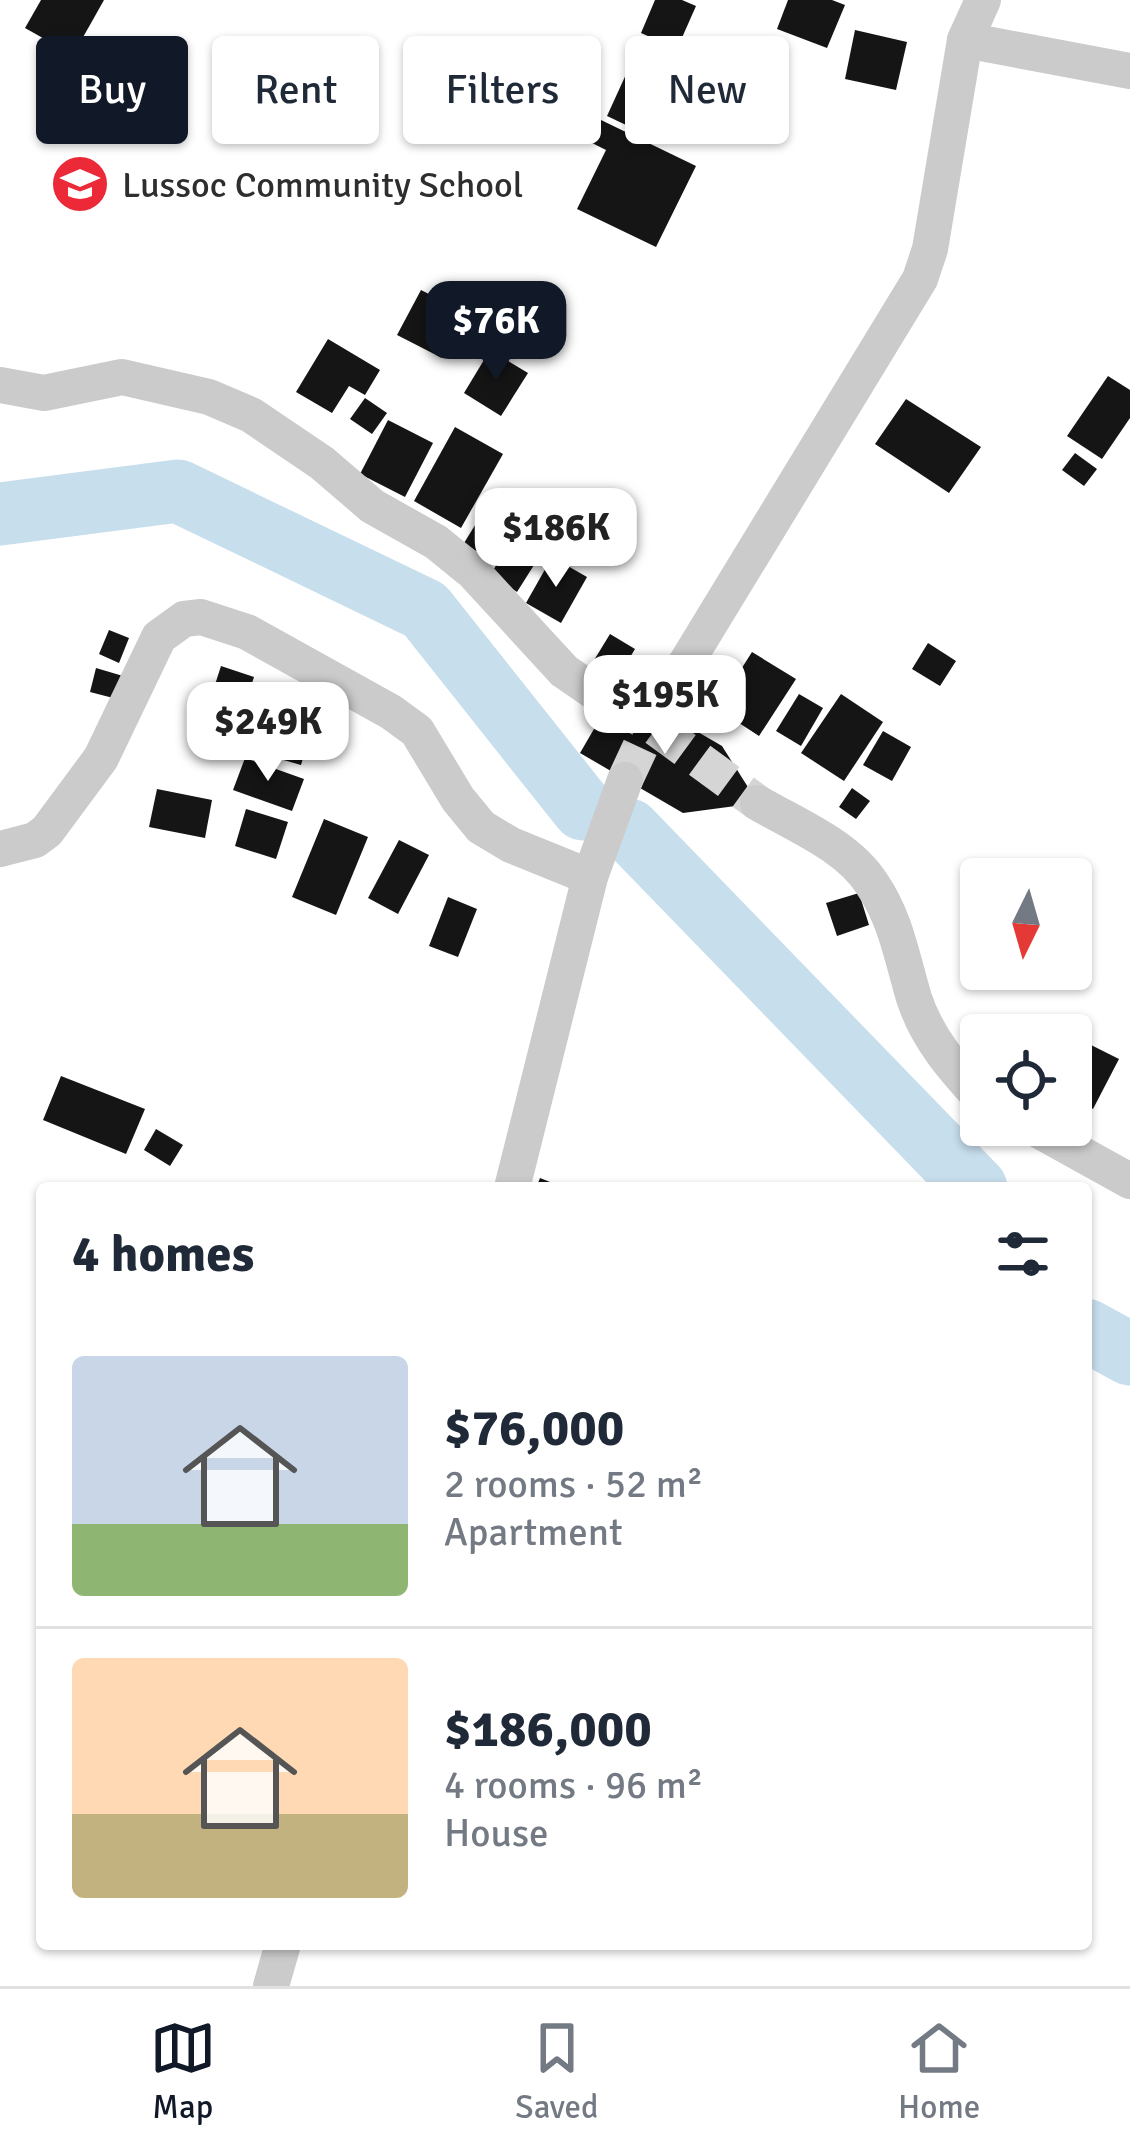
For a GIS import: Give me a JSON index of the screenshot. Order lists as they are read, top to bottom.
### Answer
{
  "places": {
    "school or university": ["Lussoc Community School"]
  },
  "north": "bottom",
  "page": {
    "chip": [
      "Buy",
      "Rent",
      "Filters",
      "New"
    ],
    "price": [
      "$76K",
      "$186K",
      "$195K",
      "$249K"
    ],
    "heading": "4 homes",
    "list": [
      {
        "name": "$76,000",
        "note": "2 rooms · 52 m² · Apartment"
      },
      {
        "name": "$186,000",
        "note": "4 rooms · 96 m² · House"
      }
    ],
    "tabs": ["Map", "Saved", "Home"]
  }
}
